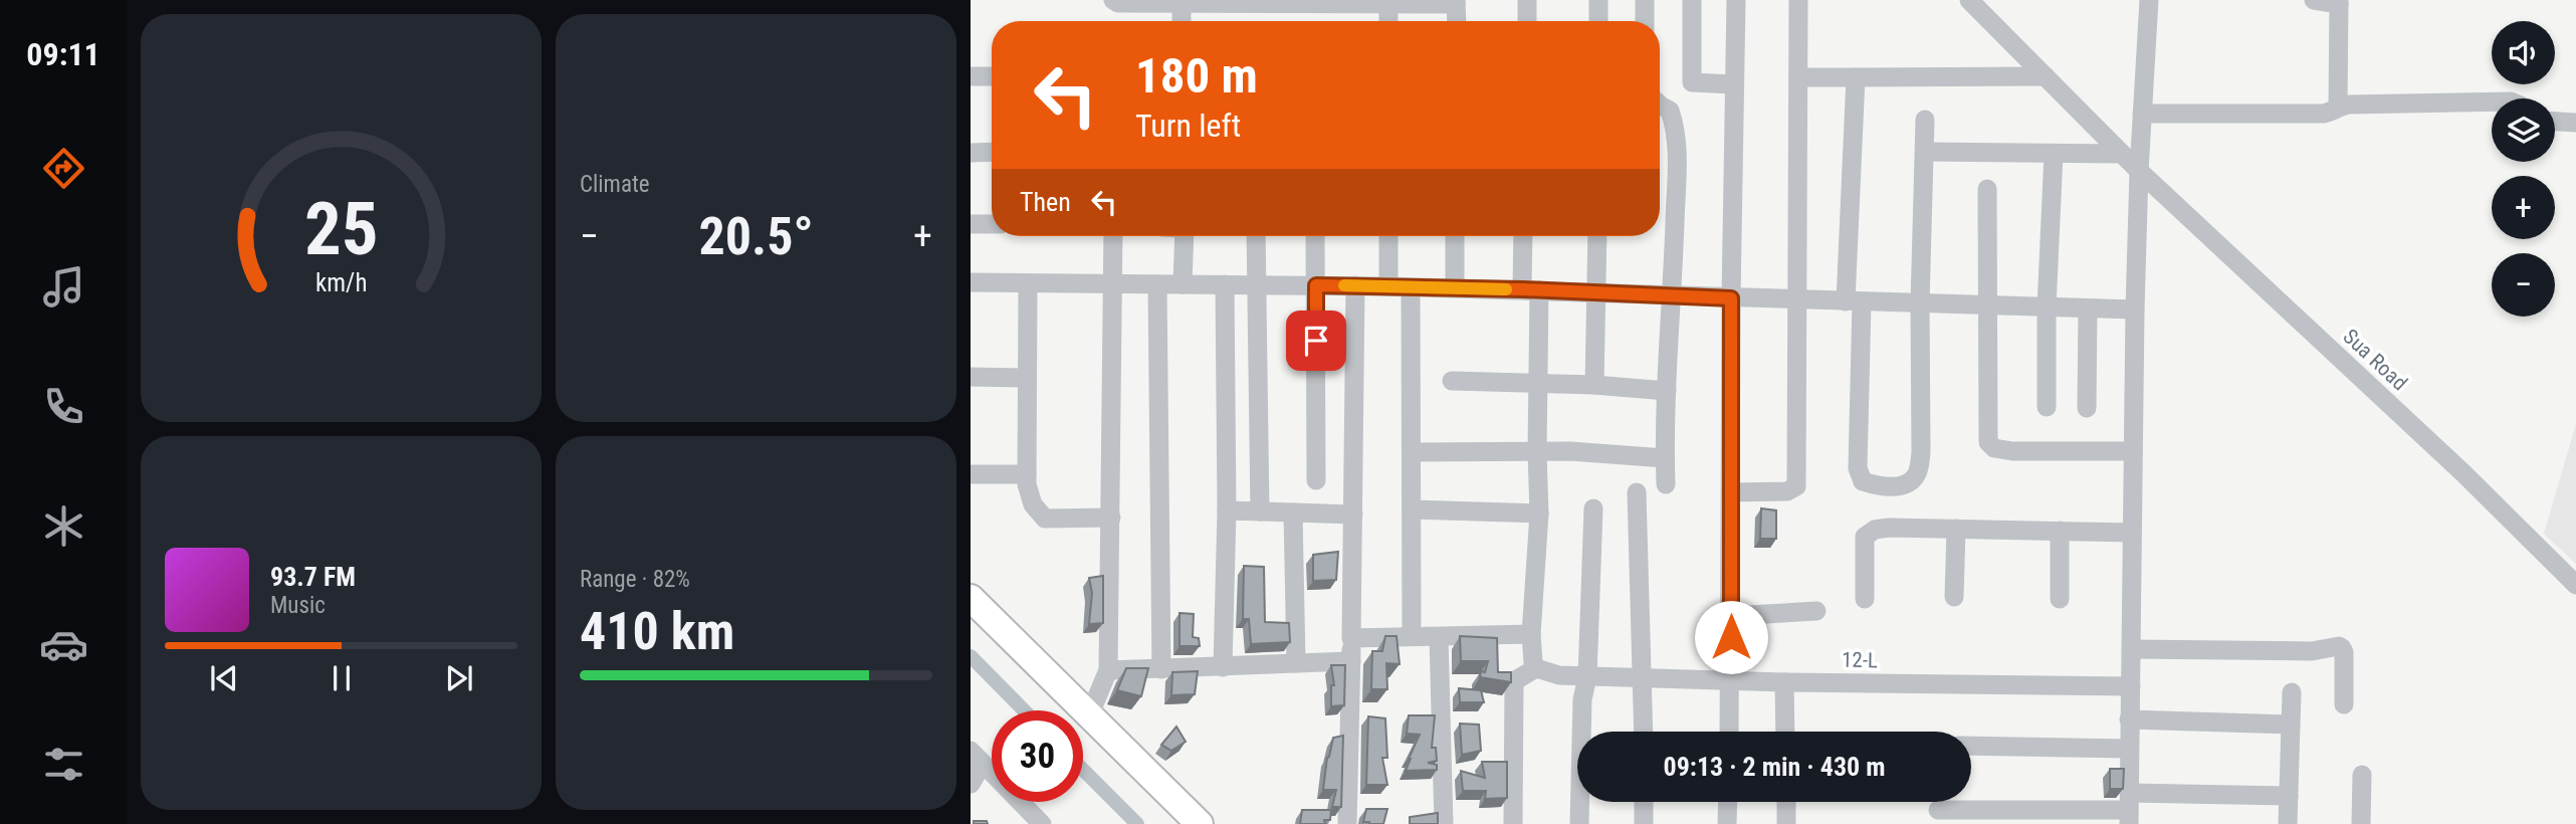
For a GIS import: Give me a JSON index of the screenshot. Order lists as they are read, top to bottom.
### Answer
{
  "streets": {
    "street": ["Sua Road", "12-L"]
  },
  "page": {
    "tabs": "09:11",
    "tile": [
      "Climate",
      ["Range · 82%", "410 km"]
    ],
    "map_buttons": ["+", "−"],
    "turn": ["180 m", "Turn left"],
    "then": "Then",
    "heat": ["−", "20.5°", "+"],
    "song": ["93.7 FM", "Music"],
    "limit": "30",
    "trip": "09:13 · 2 min · 430 m",
    "gauge": ["25", "km/h"]
  }
}
